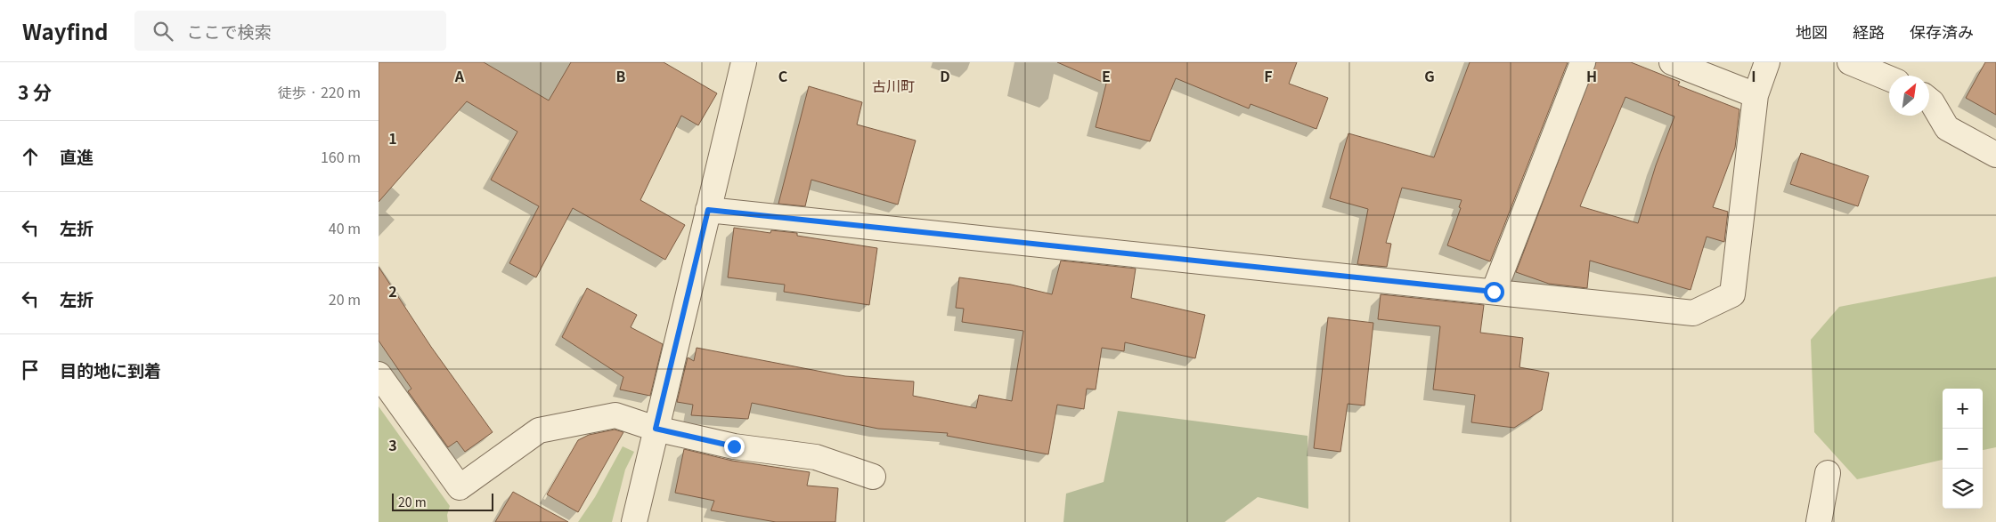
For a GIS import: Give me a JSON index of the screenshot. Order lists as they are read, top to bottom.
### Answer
{
  "districts": ["古川町"],
  "scale_bar": "20 m",
  "north": "top right",
  "page": {
    "header": "Wayfind",
    "search": "ここで検索",
    "nav": ["地図", "経路", "保存済み"],
    "heading": ["3 分", "徒歩 · 220 m"],
    "list": [
      ["直進", "160 m"],
      ["左折", "40 m"],
      ["左折", "20 m"],
      "目的地に到着"
    ],
    "map_buttons": ["+", "−"],
    "scale": "20 m"
  },
  "grid": {
    "columns": [
      "A",
      "B",
      "C",
      "D",
      "E",
      "F",
      "G",
      "H",
      "I"
    ],
    "rows": ["1", "2", "3"]
  }
}
